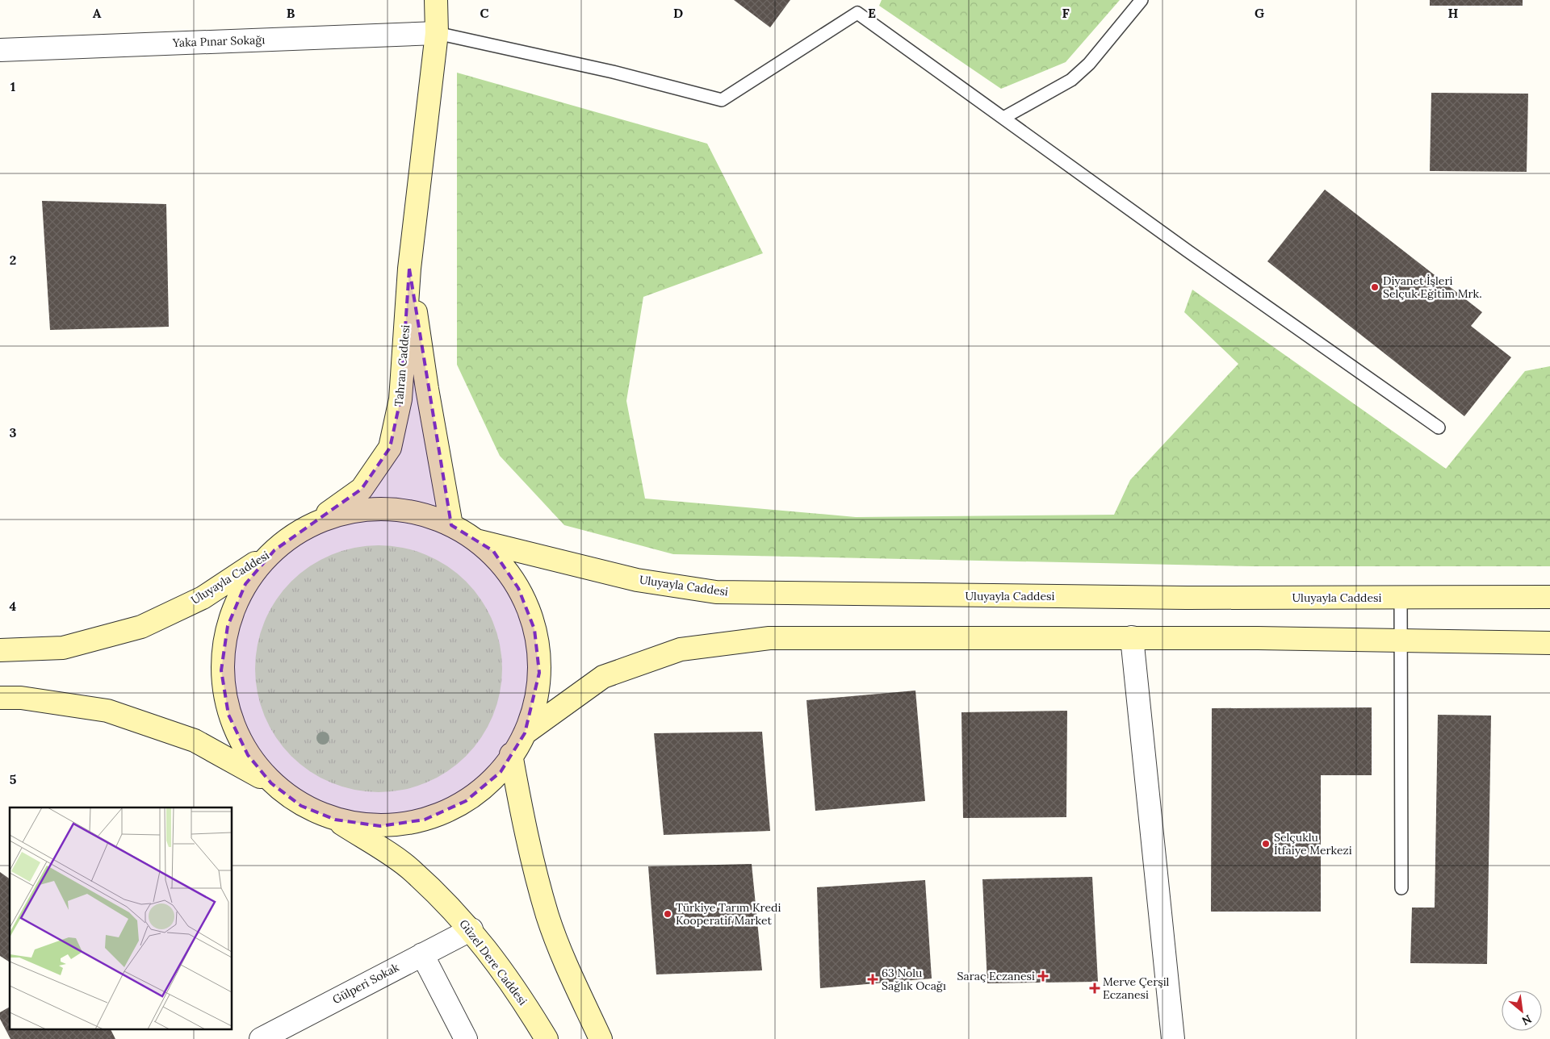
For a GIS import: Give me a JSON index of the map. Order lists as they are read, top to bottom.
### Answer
{
  "streets": {
    "main road": ["Tahran Caddesi", "Uluyayla Caddesi", "Güzel Dere Caddesi"],
    "street": ["Yaka Pınar Sokağı", "Gülperi Sokak"]
  },
  "crossings": [
    ["Yaka Pınar Sokağı", "Tahran Caddesi"],
    ["Güzel Dere Caddesi", "Gülperi Sokak"]
  ],
  "places": {
    "other": ["Diyanet İşleri Selçuk Eğitim Mrk.", "Selçuklu İtfaiye Merkezi", "Türkiye Tarım Kredi Kooperatif Market"],
    "health": ["Saraç Eczanesi", "63 Nolu Sağlık Ocağı", "Merve Çerşil Eczanesi"]
  },
  "north": "bottom right",
  "grid": {
    "columns": [
      "A",
      "B",
      "C",
      "D",
      "E",
      "F",
      "G",
      "H"
    ],
    "rows": [
      "1",
      "2",
      "3",
      "4",
      "5"
    ]
  }
}
